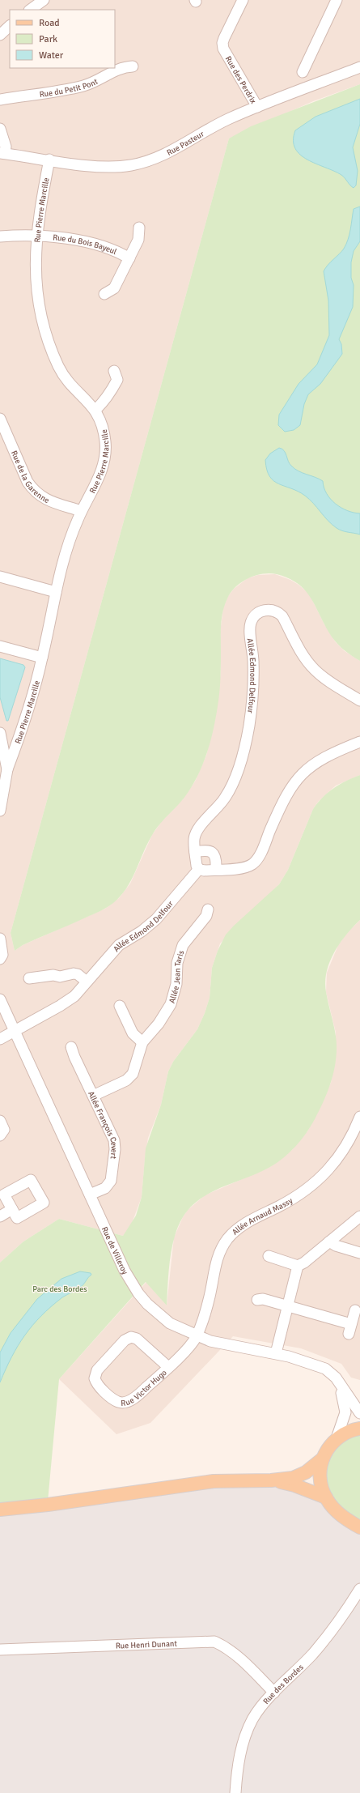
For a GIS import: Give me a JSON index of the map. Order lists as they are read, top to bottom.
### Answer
{
  "streets": {
    "street": [
      "Rue des Perdrix",
      "Rue du Petit Pont",
      "Rue Pasteur",
      "Rue Pierre Marcille",
      "Rue du Bois Bayeul",
      "Rue de la Garenne",
      "Allée Edmond Delfour",
      "Allée Jean Taris",
      "Allée François Cevert",
      "Allée Arnaud Massy",
      "Rue de Villeroy",
      "Rue Victor Hugo",
      "Rue Henri Dunant",
      "Rue des Bordes"
    ]
  },
  "crossings": [
    ["Rue des Perdrix", "Rue Pasteur"],
    ["Rue Pasteur", "Rue Pierre Marcille"],
    ["Rue Pierre Marcille", "Rue du Bois Bayeul"],
    ["Rue Pierre Marcille", "Rue de la Garenne"],
    ["Allée Edmond Delfour", "Rue de Villeroy"],
    ["Allée Jean Taris", "Allée François Cevert"],
    ["Allée François Cevert", "Rue de Villeroy"],
    ["Allée Arnaud Massy", "Rue de Villeroy"],
    ["Allée Arnaud Massy", "Rue Victor Hugo"],
    ["Rue de Villeroy", "Rue Victor Hugo"],
    ["Rue Henri Dunant", "Rue des Bordes"]
  ],
  "parks": ["Parc des Bordes"],
  "legend": ["Road", "Park", "Water"]
}
